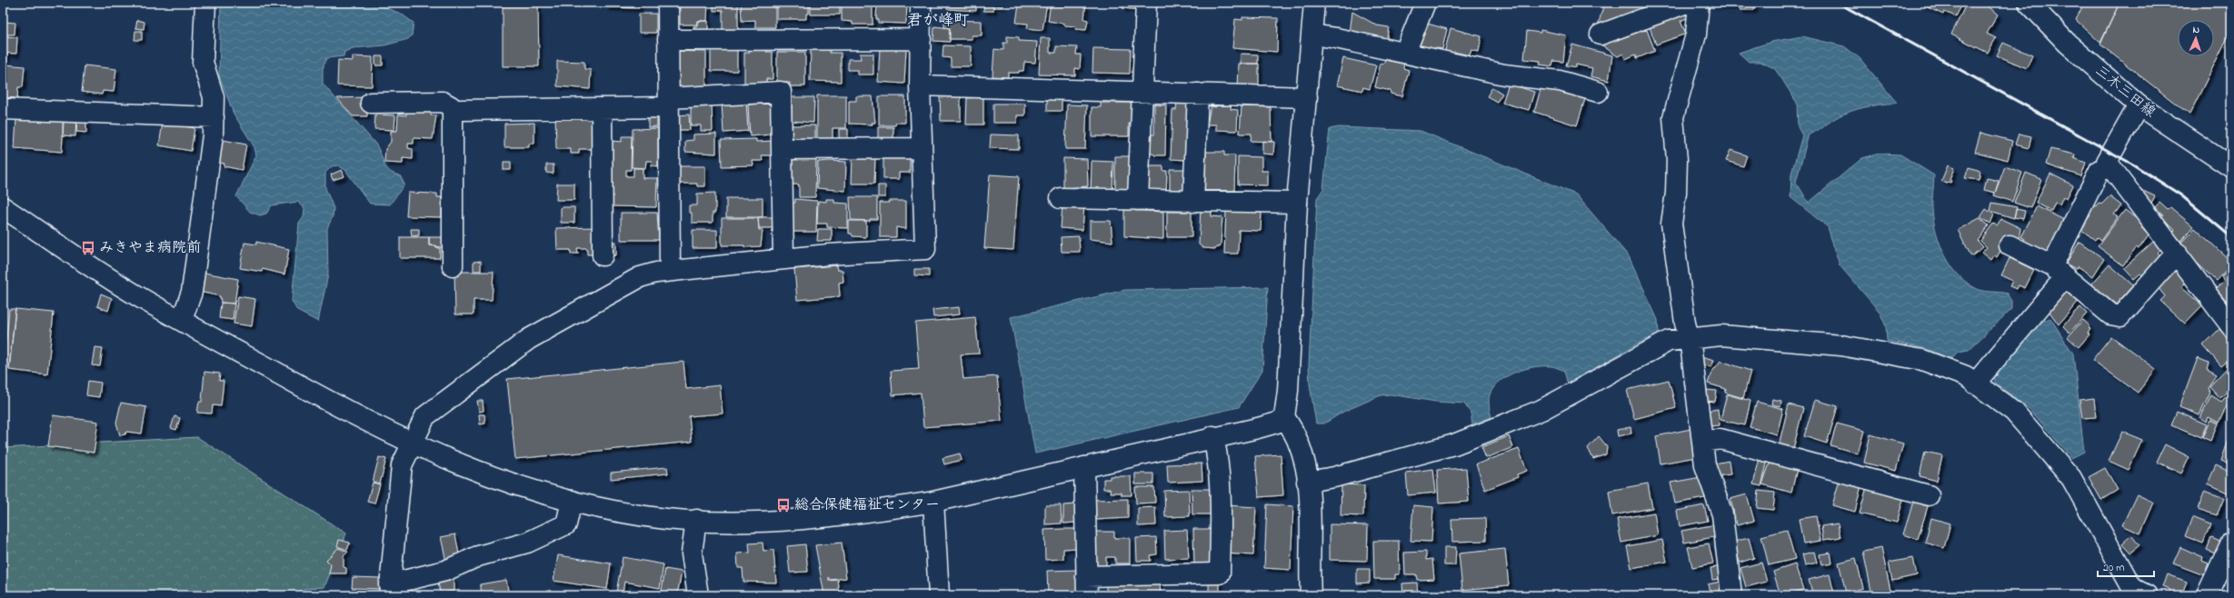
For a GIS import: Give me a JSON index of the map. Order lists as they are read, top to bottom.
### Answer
{
  "streets": {
    "street": ["三木三田線"]
  },
  "districts": ["君が峰町"],
  "places": {
    "bus stop": ["みきやま病院前", "総合保健福祉センター"]
  },
  "scale_bar": "20 m",
  "north": "top"
}
